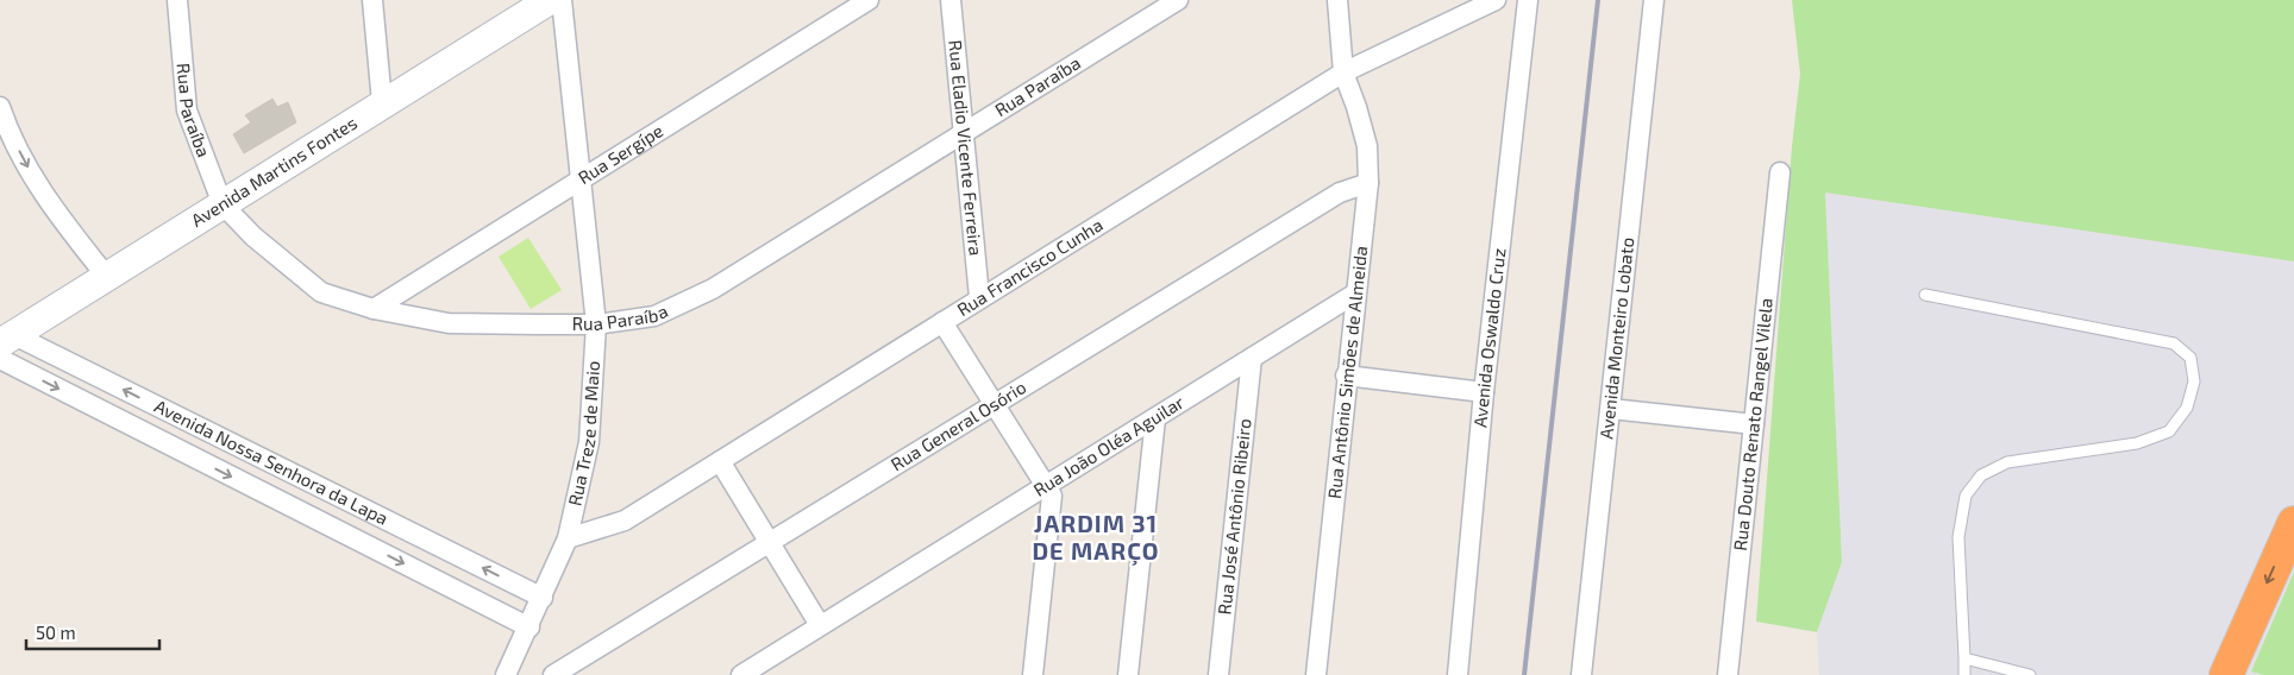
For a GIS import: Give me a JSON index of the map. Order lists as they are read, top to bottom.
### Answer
{
  "streets": {
    "street": [
      "Rua Paraíba",
      "Rua Eladio Vicente Ferreira",
      "Rua Sergípe",
      "Avenida Martins Fontes",
      "Rua Francisco Cunha",
      "Avenida Oswaldo Cruz",
      "Avenida Monteiro Lobato",
      "Rua Antônio Simões de Almeida",
      "Rua Douto Renato Rangel Vilela",
      "Rua General Osório",
      "Rua Treze de Maio",
      "Rua João Oléa Aguilar",
      "Avenida Nossa Senhora da Lapa",
      "Rua José Antônio Ribeiro"
    ]
  },
  "crossings": [
    ["Rua Paraíba", "Rua Eladio Vicente Ferreira"],
    ["Rua Paraíba", "Rua Sergípe"],
    ["Rua Paraíba", "Avenida Martins Fontes"],
    ["Rua Paraíba", "Rua Treze de Maio"],
    ["Rua Eladio Vicente Ferreira", "Rua Francisco Cunha"],
    ["Rua Sergípe", "Rua Treze de Maio"],
    ["Avenida Martins Fontes", "Avenida Nossa Senhora da Lapa"],
    ["Rua Francisco Cunha", "Rua Antônio Simões de Almeida"],
    ["Rua Francisco Cunha", "Rua Treze de Maio"],
    ["Rua Antônio Simões de Almeida", "Rua General Osório"],
    ["Rua Antônio Simões de Almeida", "Rua João Oléa Aguilar"],
    ["Rua Treze de Maio", "Avenida Nossa Senhora da Lapa"],
    ["Rua João Oléa Aguilar", "Rua José Antônio Ribeiro"]
  ],
  "districts": ["JARDIM 31 DE MARÇO"],
  "scale_bar": "50 m"
}
